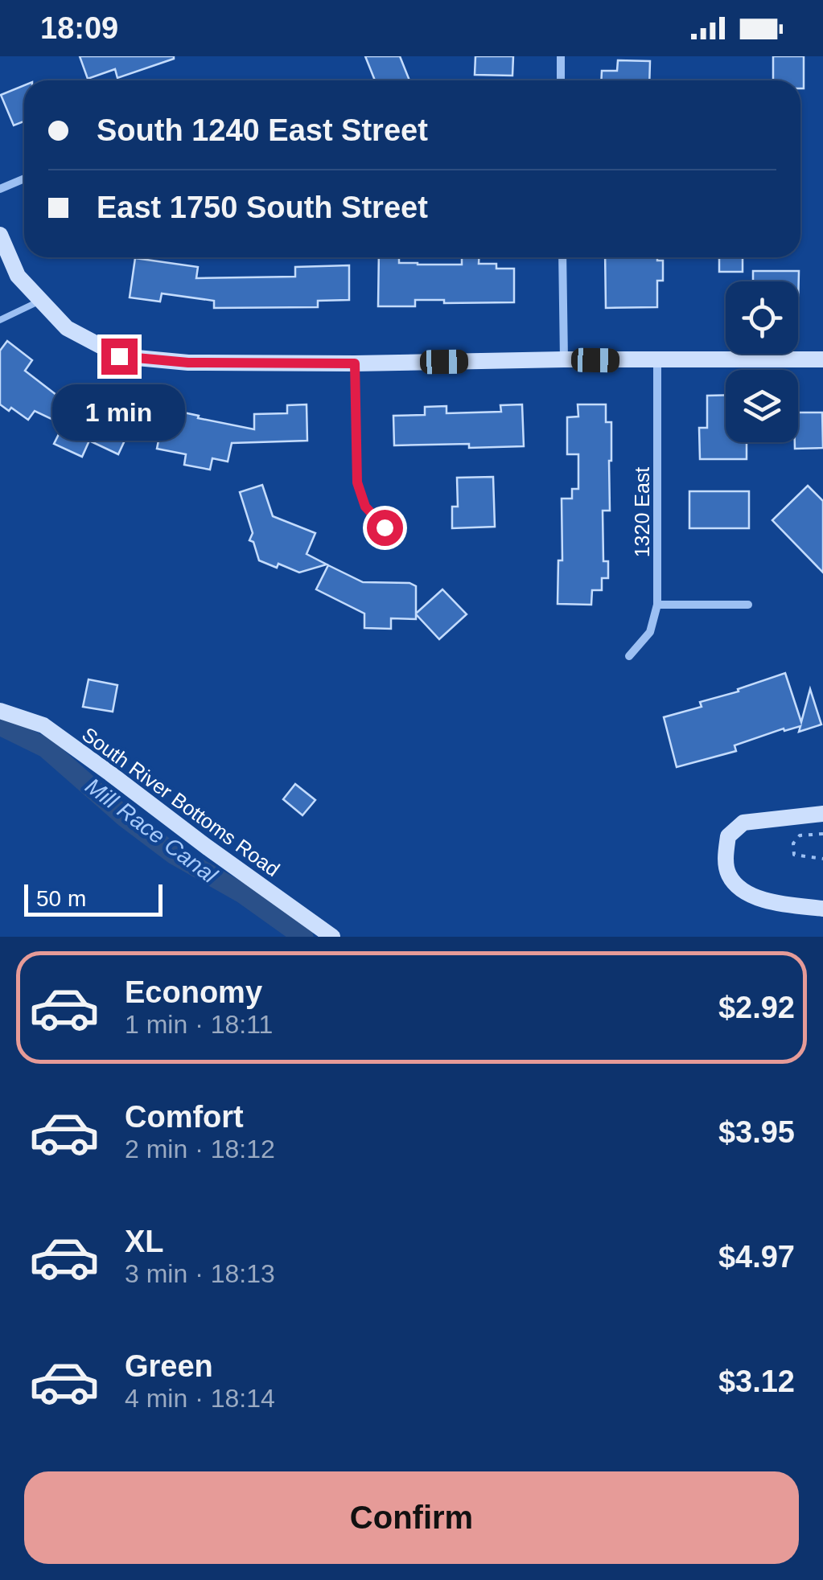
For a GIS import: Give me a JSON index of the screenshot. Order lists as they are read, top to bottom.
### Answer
{
  "streets": {
    "street": ["1320 East", "South River Bottoms Road"]
  },
  "water": ["Mill Race Canal"],
  "scale_bar": "50 m",
  "page": {
    "status": "18:09",
    "banner": ["South 1240 East Street", "East 1750 South Street"],
    "bubble": "1 min",
    "scale": "50 m",
    "list": [
      {
        "name": "Economy",
        "note": "1 min · 18:11",
        "value": "$2.92"
      },
      {
        "name": "Comfort",
        "note": "2 min · 18:12",
        "value": "$3.95"
      },
      {
        "name": "XL",
        "note": "3 min · 18:13",
        "value": "$4.97"
      },
      {
        "name": "Green",
        "note": "4 min · 18:14",
        "value": "$3.12"
      }
    ],
    "buttons": "Confirm"
  }
}
